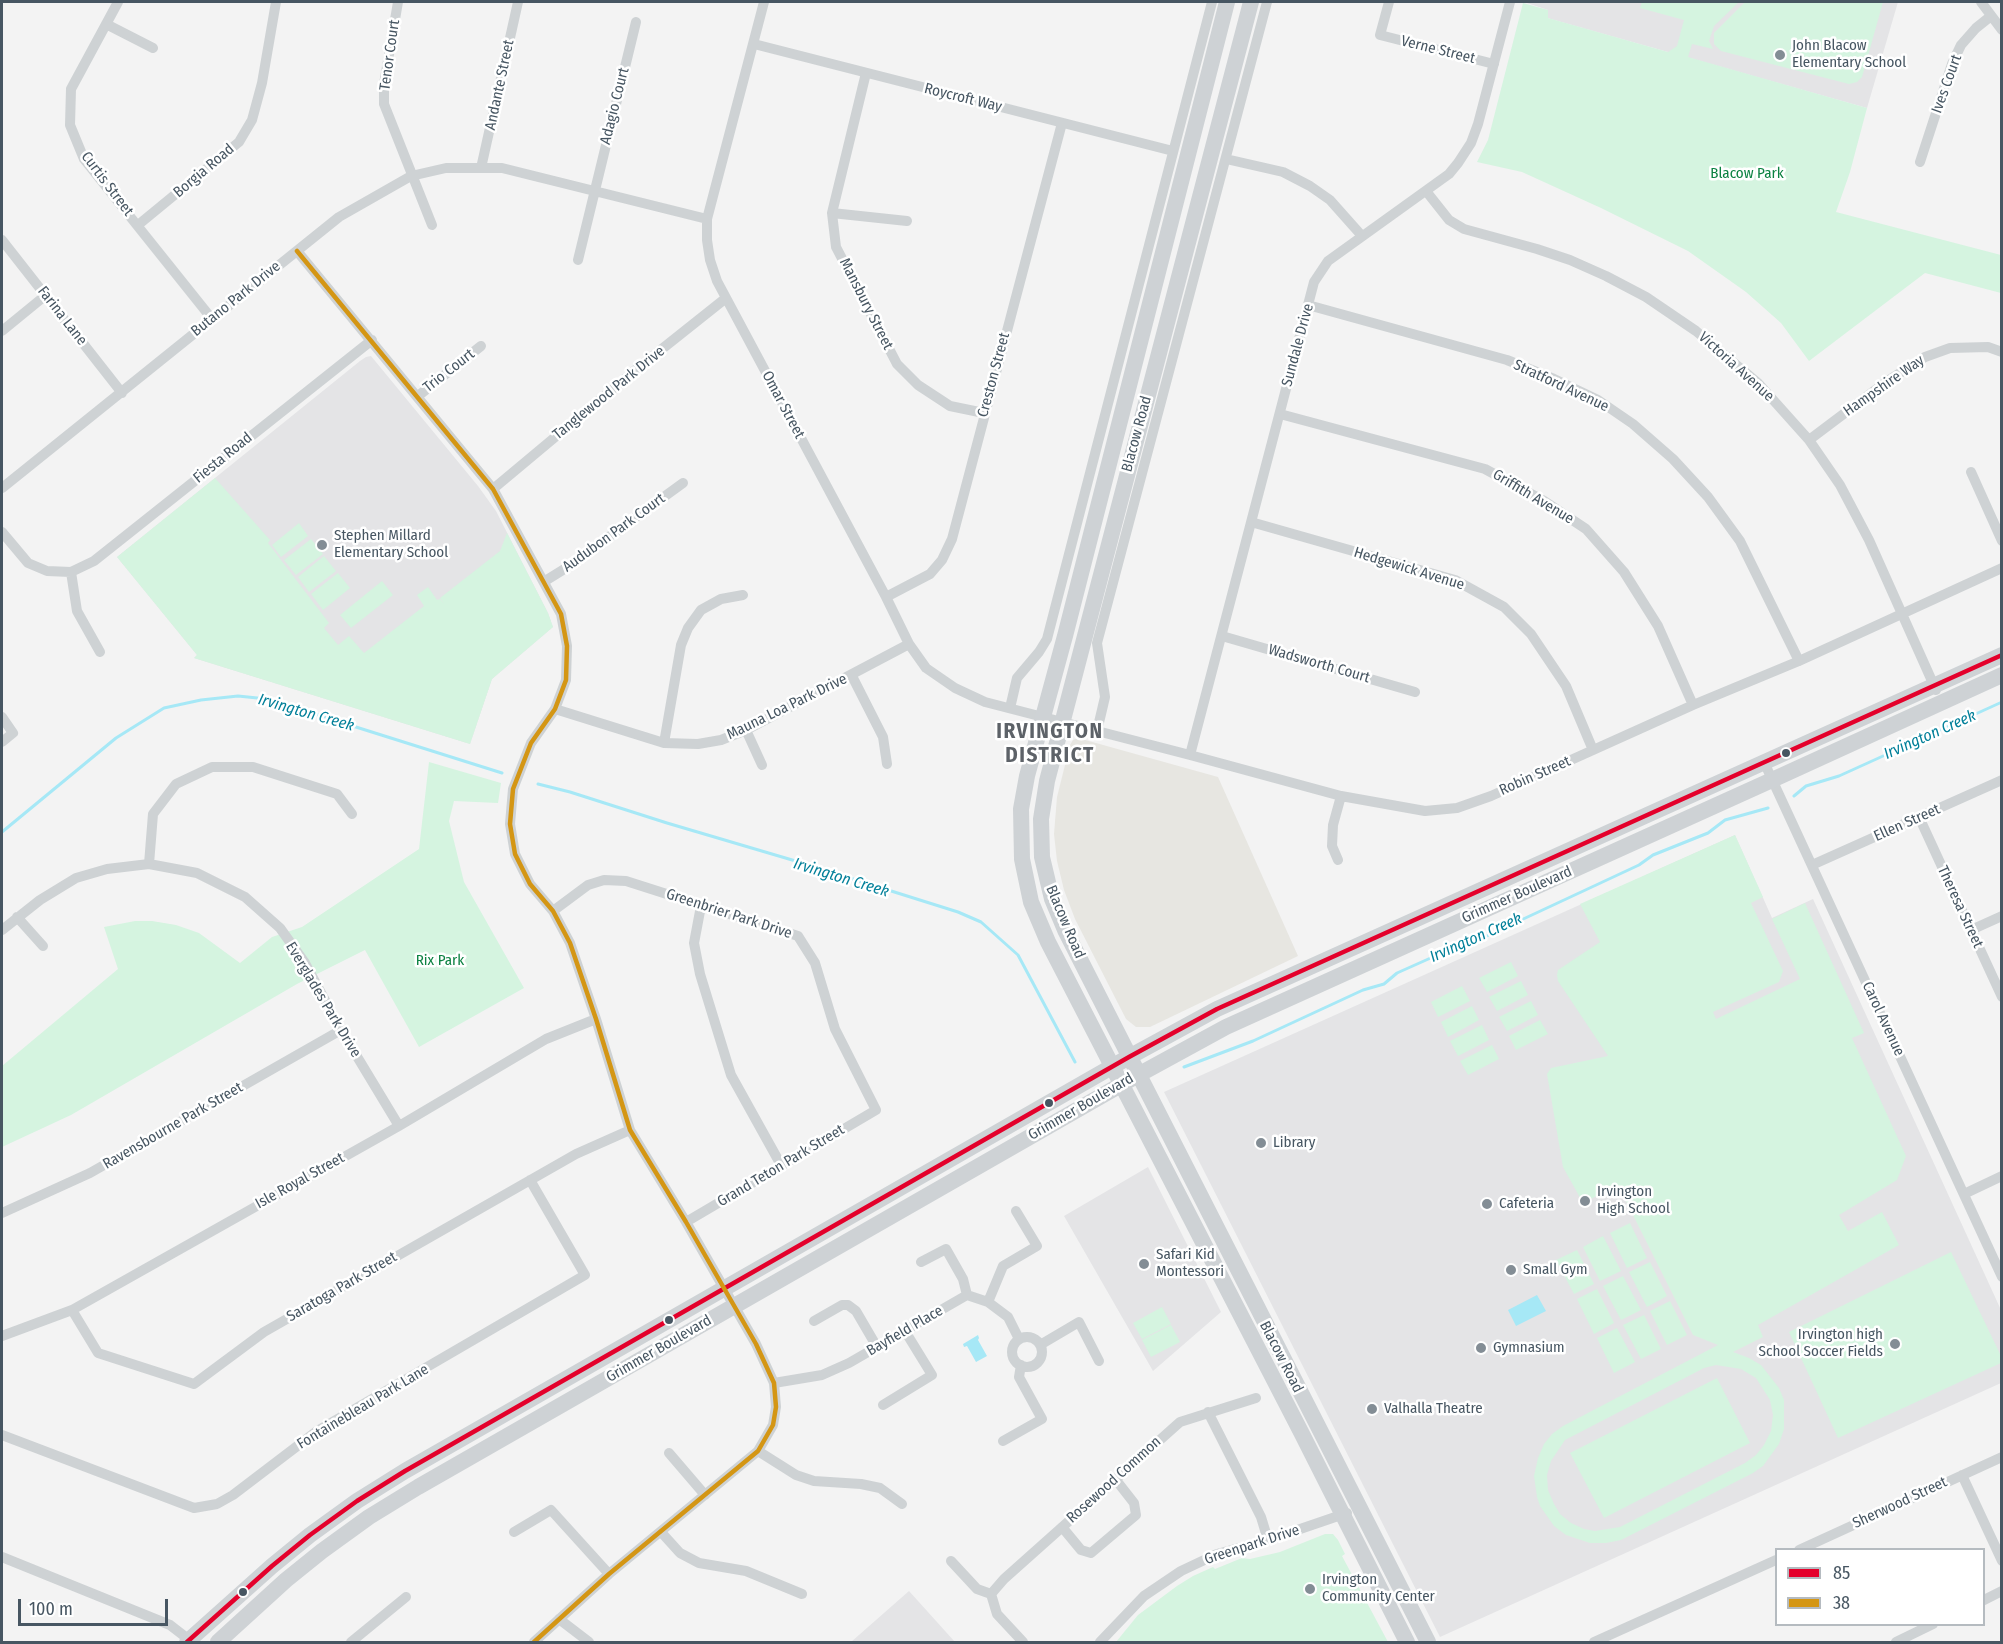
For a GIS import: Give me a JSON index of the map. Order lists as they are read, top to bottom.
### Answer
{
  "streets": {
    "main road": ["Blacow Road", "Grimmer Boulevard"],
    "street": [
      "Verne Street",
      "Tenor Court",
      "Ives Court",
      "Andante Street",
      "Roycroft Way",
      "Adagio Court",
      "Borgia Road",
      "Curtis Street",
      "Butano Park Drive",
      "Mansbury Street",
      "Farina Lane",
      "Sundale Drive",
      "Victoria Avenue",
      "Trio Court",
      "Creston Street",
      "Stratford Avenue",
      "Hampshire Way",
      "Tanglewood Park Drive",
      "Omar Street",
      "Fiesta Road",
      "Griffith Avenue",
      "Audubon Park Court",
      "Hedgewick Avenue",
      "Wadsworth Court",
      "Mauna Loa Park Drive",
      "Robin Street",
      "Ellen Street",
      "Theresa Street",
      "Greenbrier Park Drive",
      "Everglades Park Drive",
      "Carol Avenue",
      "Ravensbourne Park Street",
      "Grand Teton Park Street",
      "Isle Royal Street",
      "Saratoga Park Street",
      "Bayfield Place",
      "Fontainebleau Park Lane",
      "Rosewood Common",
      "Sherwood Street",
      "Greenpark Drive"
    ]
  },
  "crossings": [
    ["Verne Street", "Sundale Drive"],
    ["Tenor Court", "Butano Park Drive"],
    ["Andante Street", "Butano Park Drive"],
    ["Roycroft Way", "Mansbury Street"],
    ["Roycroft Way", "Creston Street"],
    ["Roycroft Way", "Omar Street"],
    ["Adagio Court", "Butano Park Drive"],
    ["Borgia Road", "Curtis Street"],
    ["Curtis Street", "Butano Park Drive"],
    ["Butano Park Drive", "Farina Lane"],
    ["Butano Park Drive", "Omar Street"],
    ["Mansbury Street", "Creston Street"],
    ["Sundale Drive", "Victoria Avenue"],
    ["Sundale Drive", "Stratford Avenue"],
    ["Sundale Drive", "Griffith Avenue"],
    ["Sundale Drive", "Hedgewick Avenue"],
    ["Sundale Drive", "Wadsworth Court"],
    ["Sundale Drive", "Robin Street"],
    ["Victoria Avenue", "Hampshire Way"],
    ["Victoria Avenue", "Robin Street"],
    ["Victoria Avenue", "Grimmer Boulevard"],
    ["Creston Street", "Omar Street"],
    ["Stratford Avenue", "Robin Street"],
    ["Tanglewood Park Drive", "Omar Street"],
    ["Omar Street", "Blacow Road"],
    ["Omar Street", "Mauna Loa Park Drive"],
    ["Omar Street", "Robin Street"],
    ["Blacow Road", "Robin Street"],
    ["Blacow Road", "Grimmer Boulevard"],
    ["Blacow Road", "Greenpark Drive"],
    ["Griffith Avenue", "Robin Street"],
    ["Hedgewick Avenue", "Robin Street"],
    ["Ellen Street", "Theresa Street"],
    ["Ellen Street", "Carol Avenue"],
    ["Grimmer Boulevard", "Carol Avenue"],
    ["Greenbrier Park Drive", "Grand Teton Park Street"],
    ["Everglades Park Drive", "Ravensbourne Park Street"],
    ["Everglades Park Drive", "Isle Royal Street"],
    ["Isle Royal Street", "Saratoga Park Street"],
    ["Saratoga Park Street", "Fontainebleau Park Lane"]
  ],
  "districts": ["IRVINGTON DISTRICT"],
  "water": ["Irvington Creek"],
  "parks": ["Blacow Park", "Rix Park"],
  "places": [
    "John Blacow Elementary School",
    "Stephen Millard Elementary School",
    "Library",
    "Irvington High School",
    "Cafeteria",
    "Safari Kid Montessori",
    "Small Gym",
    "Irvington high School Soccer Fields",
    "Gymnasium",
    "Valhalla Theatre",
    "Irvington Community Center"
  ],
  "lines": ["transit line 38", "transit line 85"],
  "legend": ["85", "38"],
  "scale_bar": "100 m"
}
